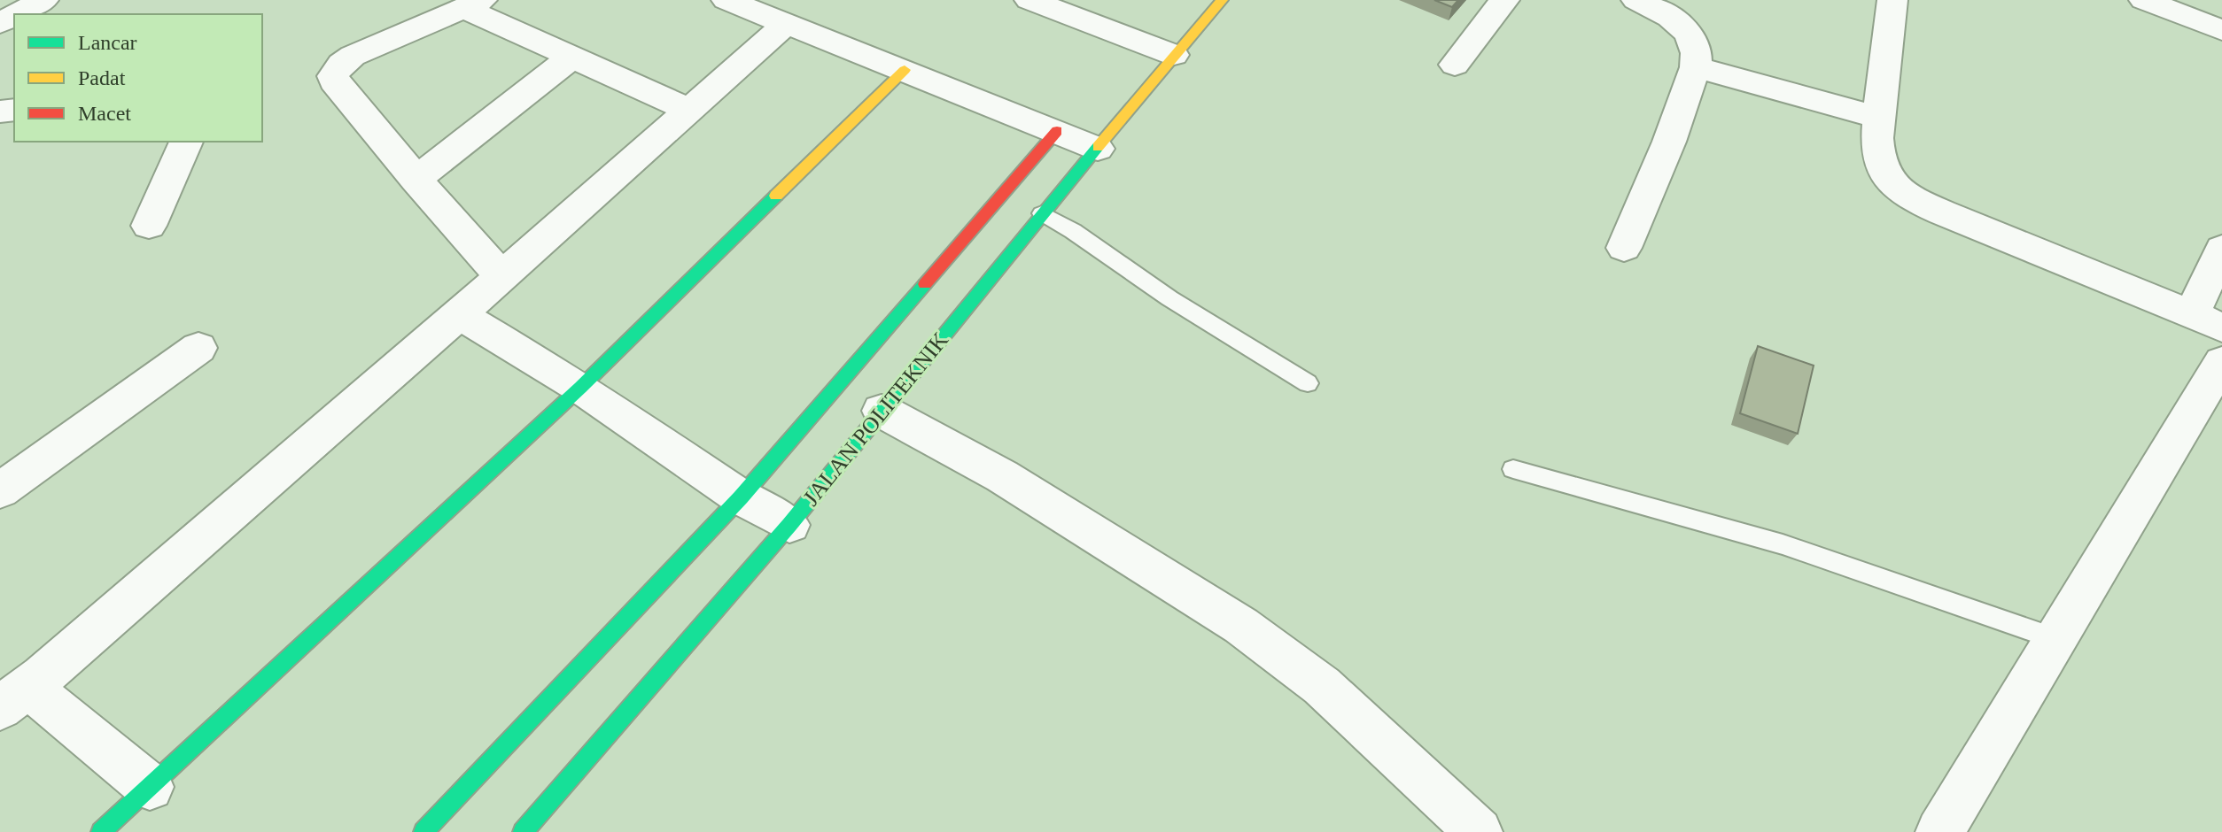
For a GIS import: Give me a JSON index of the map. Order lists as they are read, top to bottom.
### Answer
{
  "streets": {
    "street": ["JALAN POLITEKNIK"]
  },
  "legend": ["Lancar", "Padat", "Macet"]
}
